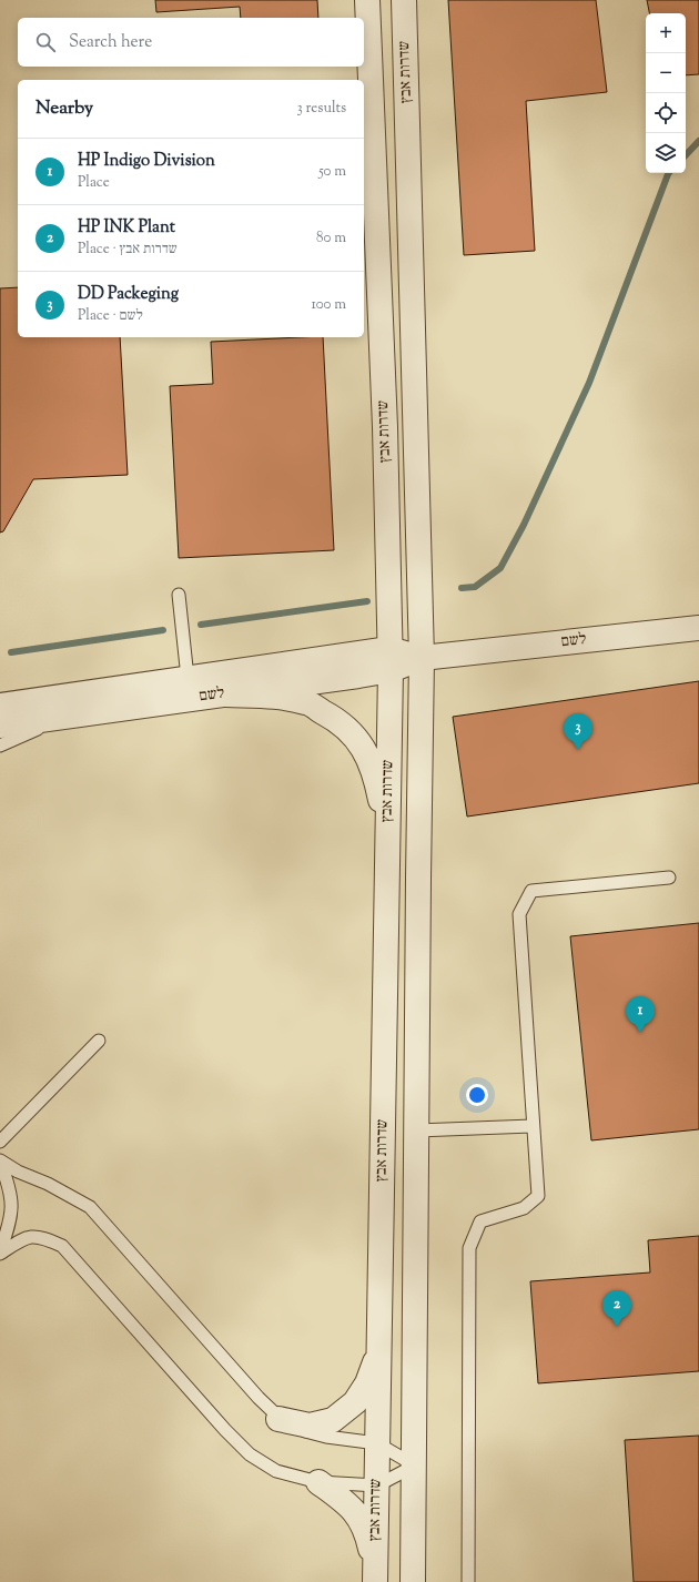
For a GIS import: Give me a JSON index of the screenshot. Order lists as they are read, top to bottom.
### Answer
{
  "streets": {
    "street": ["שדרות אבץ", "לשם"]
  },
  "crossings": [
    ["שדרות אבץ", "לשם"]
  ],
  "page": {
    "map_buttons": ["+", "−"],
    "search": "Search here",
    "heading": ["Nearby", "3 results"],
    "list": [
      {
        "mark": "1",
        "name": "HP Indigo Division",
        "note": "Place",
        "value": "50 m"
      },
      {
        "mark": "2",
        "name": "HP INK Plant",
        "note": "Place · שדרות אבץ",
        "value": "80 m"
      },
      {
        "mark": "3",
        "name": "DD Packeging",
        "note": "Place · לשם",
        "value": "100 m"
      }
    ],
    "pins": ["3", "1", "2"]
  }
}
